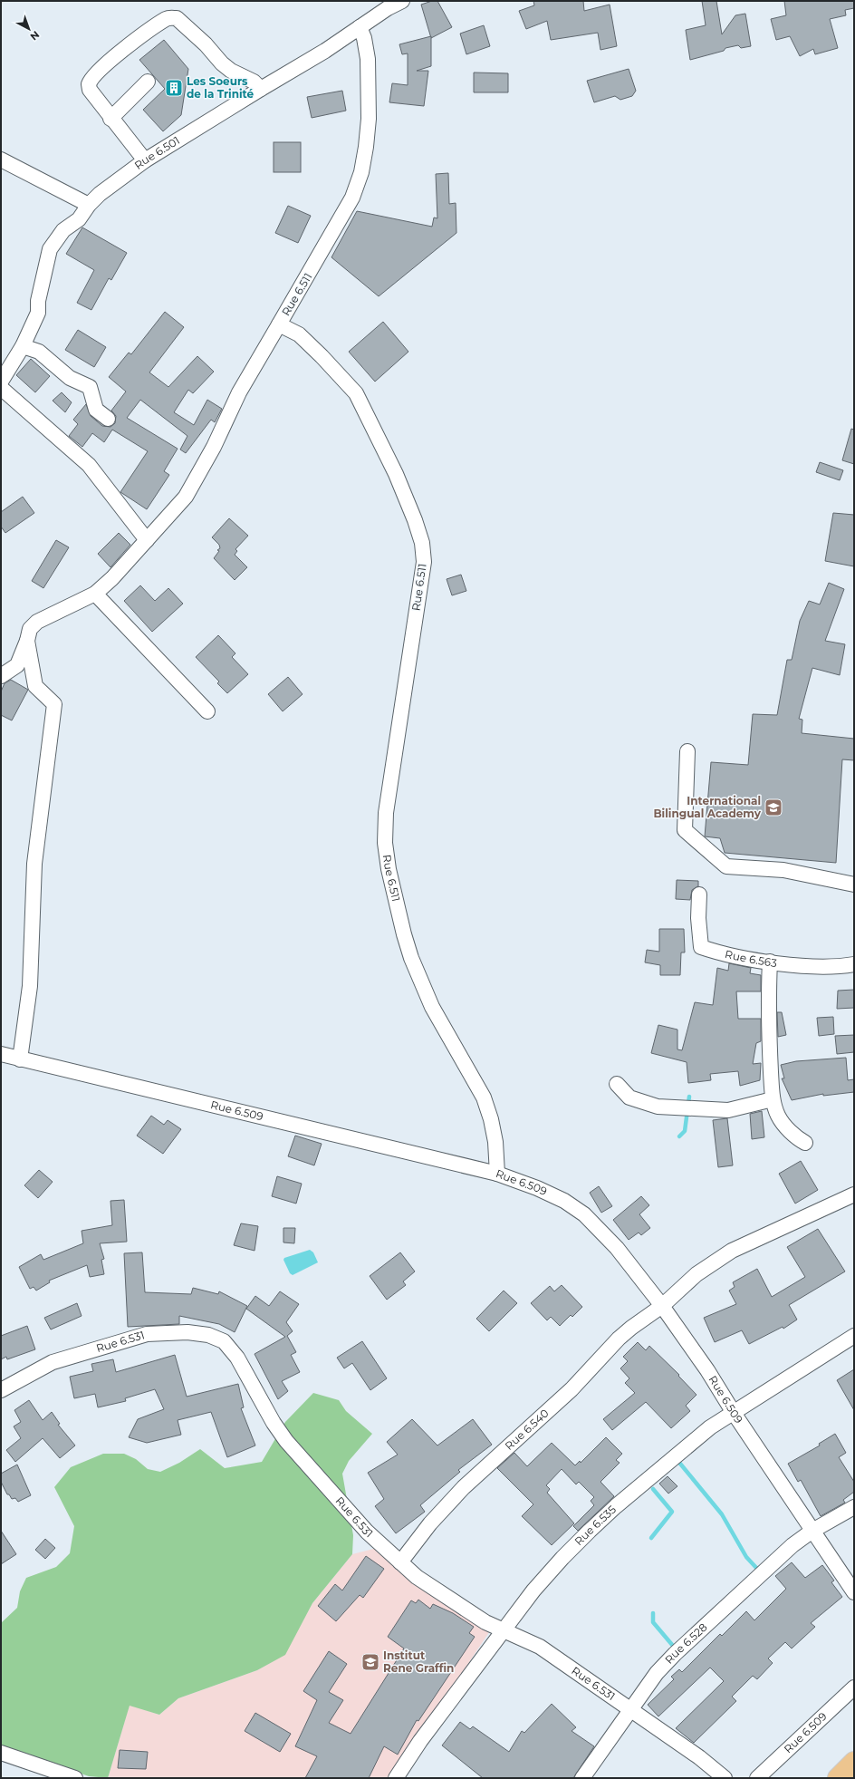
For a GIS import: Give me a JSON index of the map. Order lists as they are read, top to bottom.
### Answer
{
  "streets": {
    "street": [
      "Rue 6.501",
      "Rue 6.511",
      "Rue 6.563",
      "Rue 6.509",
      "Rue 6.531",
      "Rue 6.540",
      "Rue 6.535",
      "Rue 6.528"
    ]
  },
  "crossings": [
    ["Rue 6.501", "Rue 6.511"],
    ["Rue 6.511", "Rue 6.509"],
    ["Rue 6.509", "Rue 6.540"],
    ["Rue 6.509", "Rue 6.535"],
    ["Rue 6.509", "Rue 6.528"],
    ["Rue 6.531", "Rue 6.540"],
    ["Rue 6.531", "Rue 6.535"],
    ["Rue 6.531", "Rue 6.528"]
  ],
  "places": {
    "building": ["Les Soeurs de la Trinité"],
    "school or university": ["International Bilingual Academy", "Institut Rene Graffin"]
  },
  "north": "bottom right"
}
